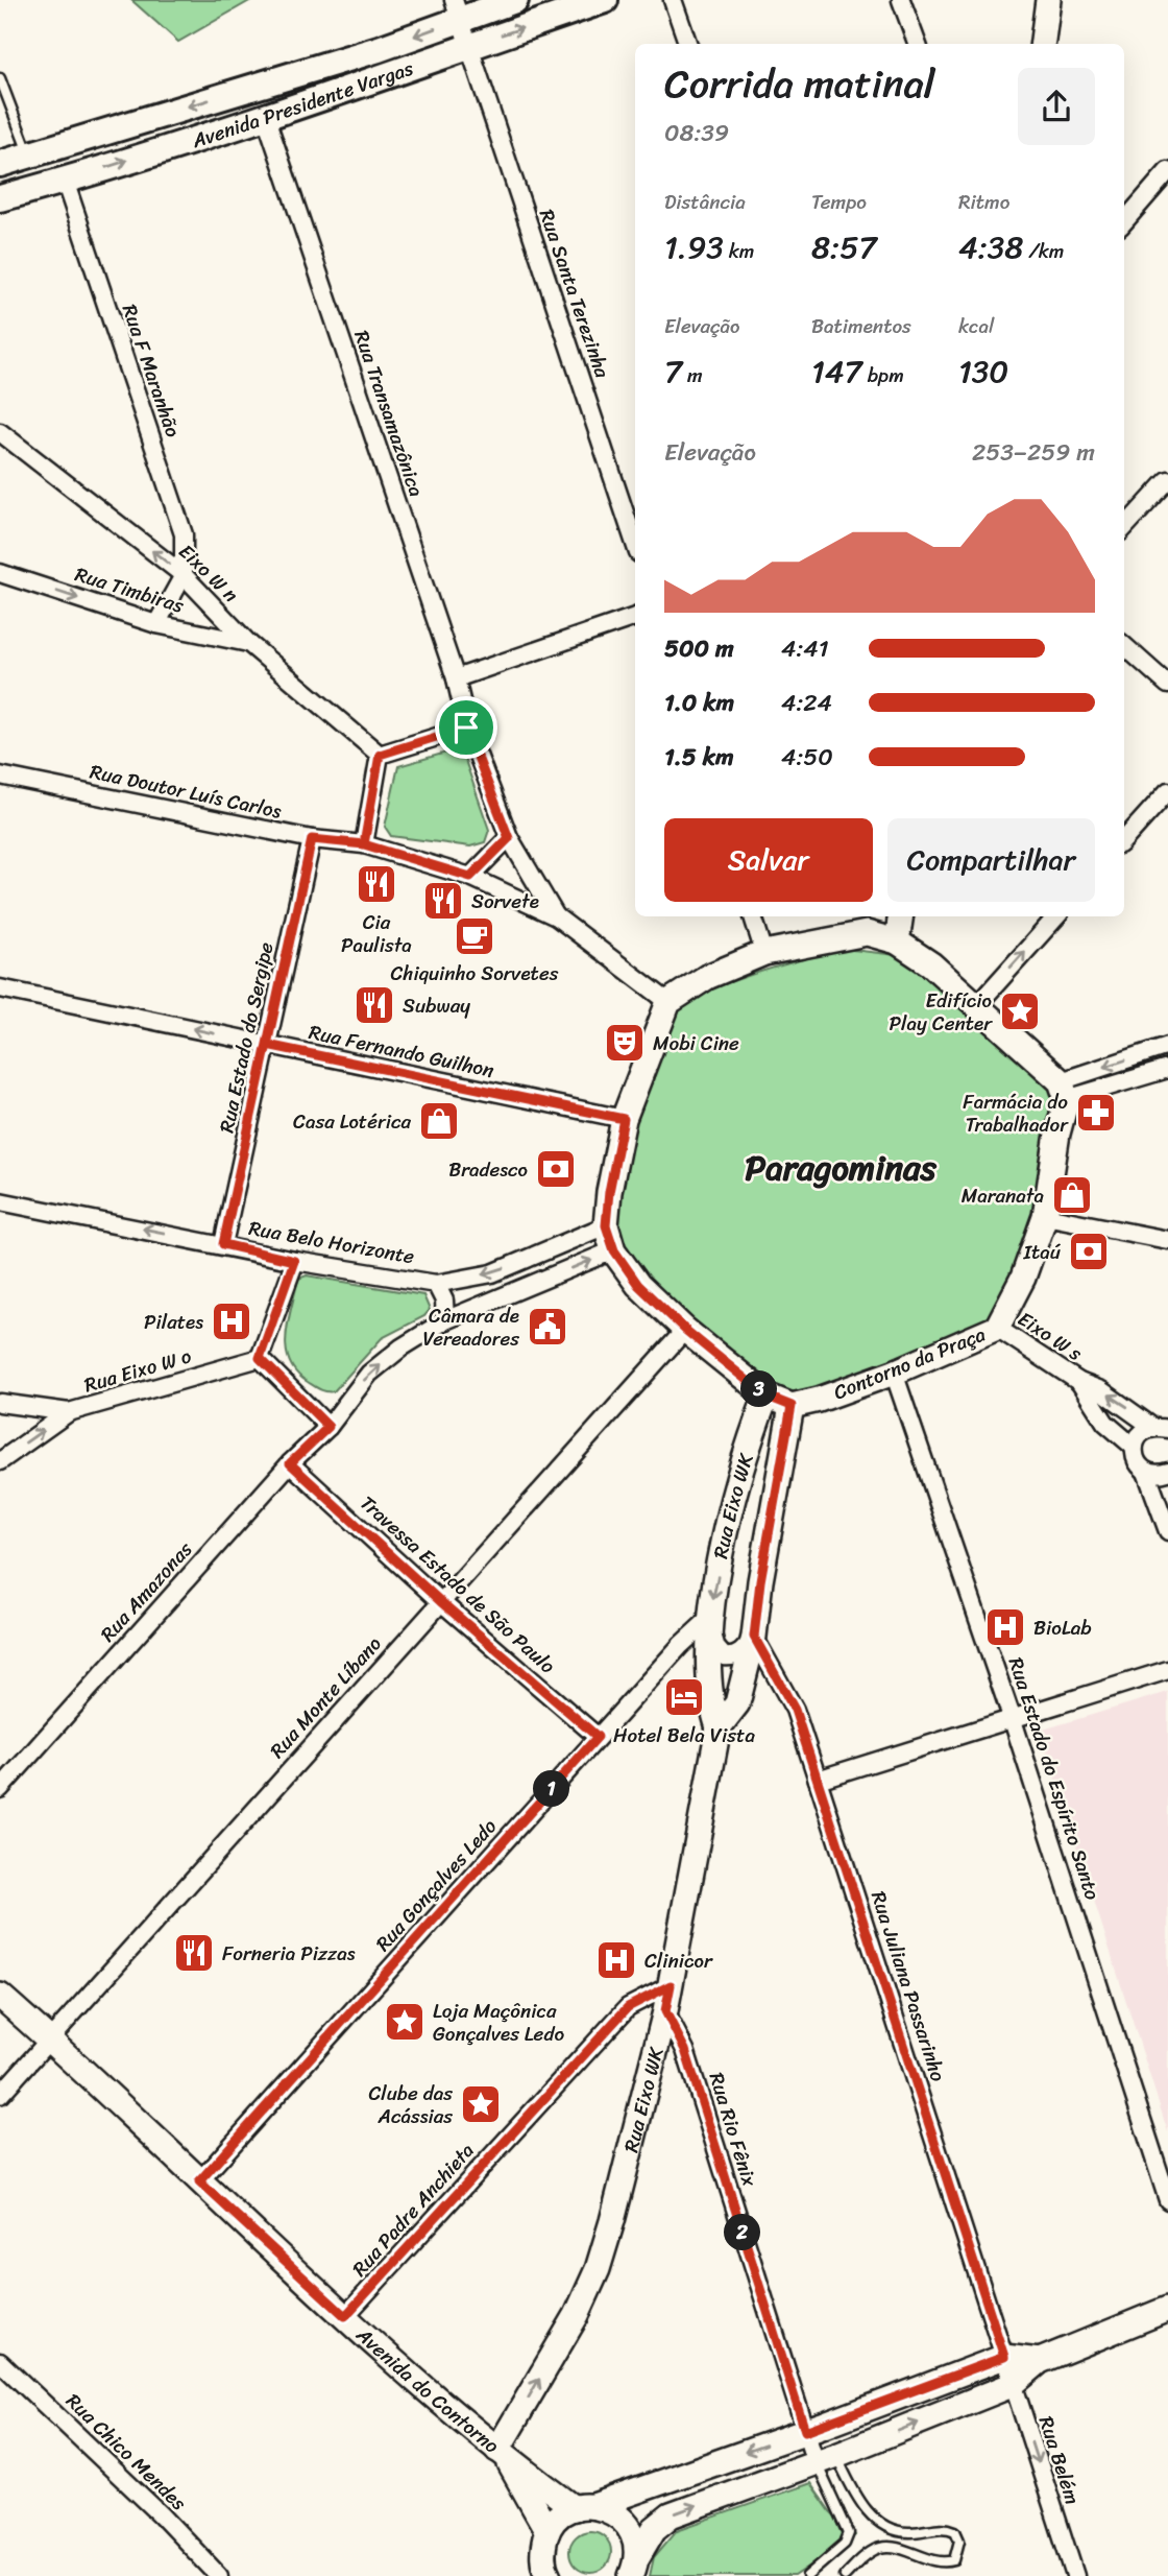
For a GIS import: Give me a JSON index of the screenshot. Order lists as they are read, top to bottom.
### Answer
{
  "streets": {
    "main road": ["Avenida Presidente Vargas"],
    "street": [
      "Rua Santa Terezinha",
      "Rua F Maranhão",
      "Rua Transamazônica",
      "Eixo W n",
      "Rua Timbiras",
      "Rua Doutor Luís Carlos",
      "Rua Estado do Sergipe",
      "Rua Fernando Guilhon",
      "Rua Belo Horizonte",
      "Eixo W s",
      "Contorno da Praça",
      "Rua Eixo W o",
      "Rua Eixo WK",
      "Travessa Estado de São Paulo",
      "Rua Amazonas",
      "Rua Monte Líbano",
      "Rua Estado do Espírito Santo",
      "Rua Gonçalves Ledo",
      "Rua Juliana Passarinho",
      "Rua Rio Fênix",
      "Rua Padre Anchieta",
      "Avenida do Contorno",
      "Rua Chico Mendes",
      "Rua Belém"
    ]
  },
  "crossings": [
    ["Avenida Presidente Vargas", "Rua Santa Terezinha"],
    ["Avenida Presidente Vargas", "Rua F Maranhão"],
    ["Avenida Presidente Vargas", "Rua Transamazônica"],
    ["Rua F Maranhão", "Eixo W n"],
    ["Rua Transamazônica", "Rua Doutor Luís Carlos"],
    ["Eixo W n", "Rua Timbiras"],
    ["Rua Doutor Luís Carlos", "Rua Estado do Sergipe"],
    ["Rua Estado do Sergipe", "Rua Fernando Guilhon"],
    ["Rua Estado do Sergipe", "Rua Belo Horizonte"],
    ["Eixo W s", "Contorno da Praça"],
    ["Contorno da Praça", "Rua Estado do Espírito Santo"],
    ["Rua Eixo WK", "Rua Gonçalves Ledo"],
    ["Rua Eixo WK", "Rua Rio Fênix"],
    ["Rua Eixo WK", "Rua Padre Anchieta"],
    ["Rua Eixo WK", "Avenida do Contorno"],
    ["Travessa Estado de São Paulo", "Rua Amazonas"],
    ["Travessa Estado de São Paulo", "Rua Monte Líbano"],
    ["Travessa Estado de São Paulo", "Rua Gonçalves Ledo"],
    ["Rua Monte Líbano", "Avenida do Contorno"],
    ["Rua Gonçalves Ledo", "Avenida do Contorno"],
    ["Rua Juliana Passarinho", "Rua Belém"],
    ["Rua Padre Anchieta", "Avenida do Contorno"]
  ],
  "one_way": [
    "Eixo W n",
    "Rua Timbiras",
    "Rua Fernando Guilhon",
    "Rua Belo Horizonte",
    "Rua Amazonas",
    "Rua Belém"
  ],
  "districts": ["Paragominas"],
  "places": {
    "restaurant": [
      "Cia Paulista",
      "Sorvete",
      "Subway",
      "Forneria Pizzas"
    ],
    "cafe": ["Chiquinho Sorvetes"],
    "place": ["Edifício Play Center", "Loja Maçônica Gonçalves Ledo", "Clube das Acássias"],
    "theatre": ["Mobi Cine"],
    "pharmacy": ["Farmácia do Trabalhador"],
    "shop": ["Casa Lotérica", "Maranata"],
    "bank": ["Bradesco", "Itaú"],
    "hospital": ["Pilates", "BioLab", "Clinicor"],
    "public building": ["Câmara de Vereadores"],
    "hotel": ["Hotel Bela Vista"]
  },
  "page": {
    "heading": ["Corrida matinal", "08:39"],
    "stats": [
      ["Distância", "1.93 km"],
      ["Tempo", "8:57"],
      ["Ritmo", "4:38 /km"],
      ["Elevação", "7 m"],
      ["Batimentos", "147 bpm"],
      ["kcal", "130"]
    ],
    "chart": ["Elevação", "253–259 m"],
    "list": [
      {
        "name": "500 m",
        "note": "4:41"
      },
      {
        "name": "1.0 km",
        "note": "4:24"
      },
      {
        "name": "1.5 km",
        "note": "4:50"
      }
    ],
    "buttons": ["Salvar", "Compartilhar"],
    "pins": ["3", "1", "2"]
  }
}
